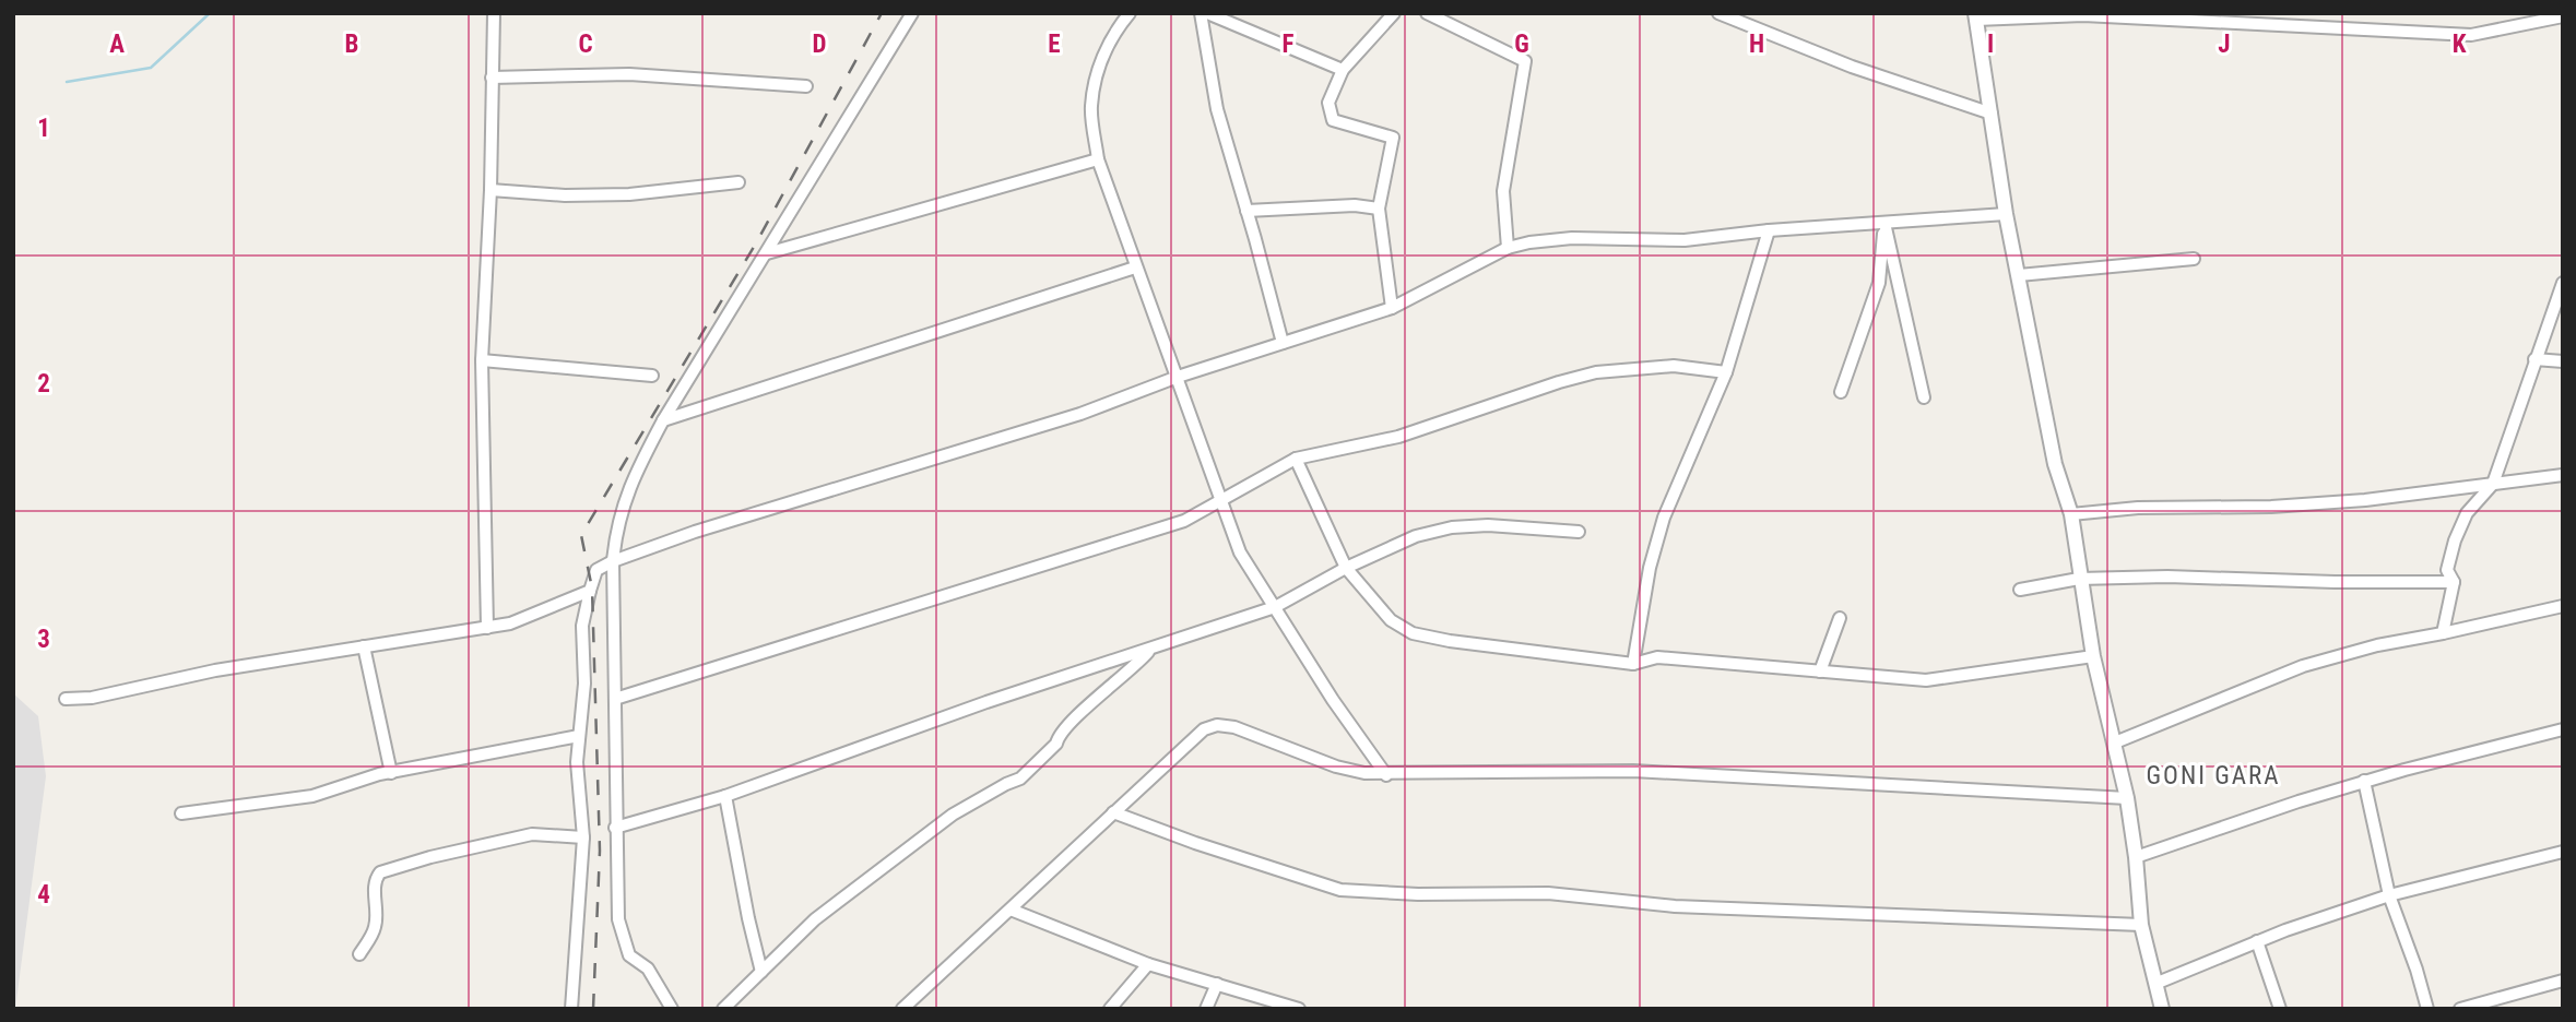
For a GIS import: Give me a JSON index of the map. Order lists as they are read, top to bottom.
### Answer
{
  "districts": ["GONI GARA"],
  "grid": {
    "columns": [
      "A",
      "B",
      "C",
      "D",
      "E",
      "F",
      "G",
      "H",
      "I",
      "J",
      "K"
    ],
    "rows": [
      "1",
      "2",
      "3",
      "4"
    ]
  }
}
